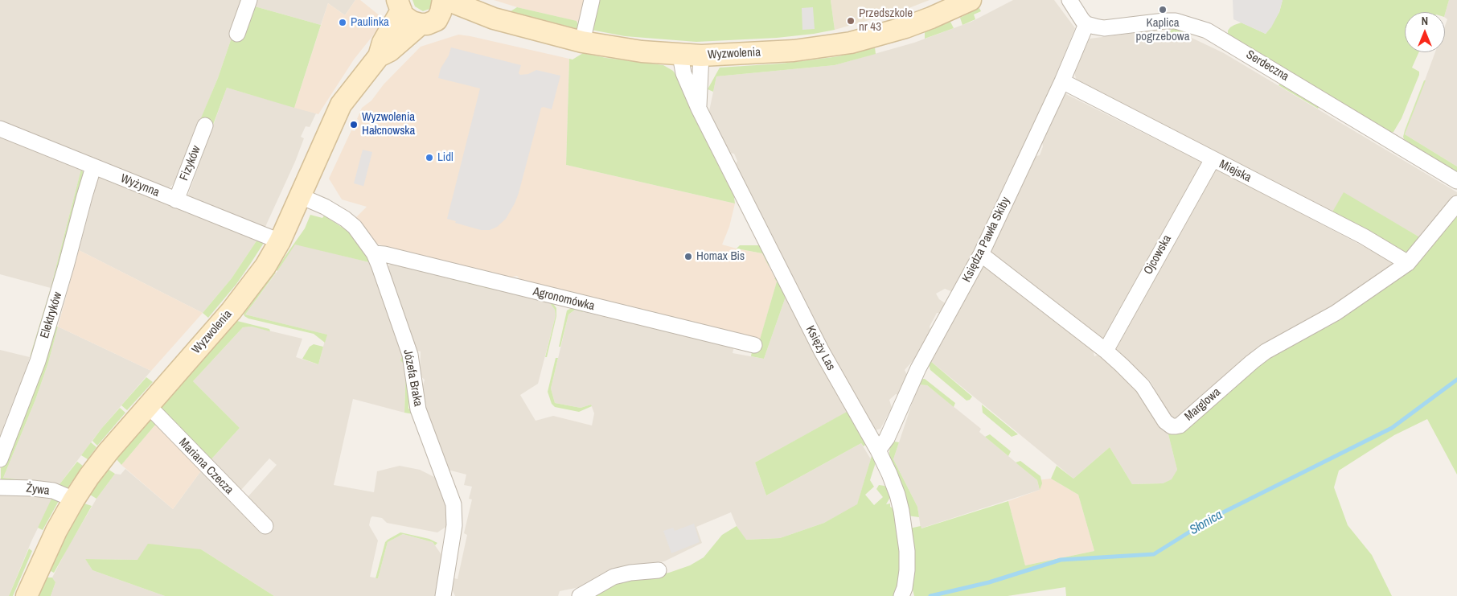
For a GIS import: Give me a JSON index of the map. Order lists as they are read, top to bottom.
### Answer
{
  "streets": {
    "street": [
      "Wyzwolenia",
      "Serdeczna",
      "Fizyków",
      "Miejska",
      "Wyżynna",
      "Księdza Pawła Skiby",
      "Ojcowska",
      "Agronomówka",
      "Elektryków",
      "Księży Las",
      "Józefa Braka",
      "Marglowa",
      "Mariana Czecza",
      "Żywa"
    ]
  },
  "crossings": [
    ["Wyzwolenia", "Wyżynna"],
    ["Wyzwolenia", "Księży Las"],
    ["Wyzwolenia", "Józefa Braka"],
    ["Wyzwolenia", "Mariana Czecza"],
    ["Wyzwolenia", "Żywa"],
    ["Serdeczna", "Księdza Pawła Skiby"],
    ["Fizyków", "Wyżynna"],
    ["Miejska", "Księdza Pawła Skiby"],
    ["Miejska", "Ojcowska"],
    ["Miejska", "Marglowa"],
    ["Wyżynna", "Elektryków"],
    ["Księdza Pawła Skiby", "Księży Las"],
    ["Księdza Pawła Skiby", "Marglowa"],
    ["Ojcowska", "Marglowa"],
    ["Agronomówka", "Józefa Braka"]
  ],
  "water": ["Słonica"],
  "places": [
    "Kaplica pogrzebowa",
    "Przedszkole nr 43",
    "Paulinka",
    "Wyzwolenia Hałcnowska",
    "Lidl",
    "Homax Bis"
  ],
  "north": "top"
}
